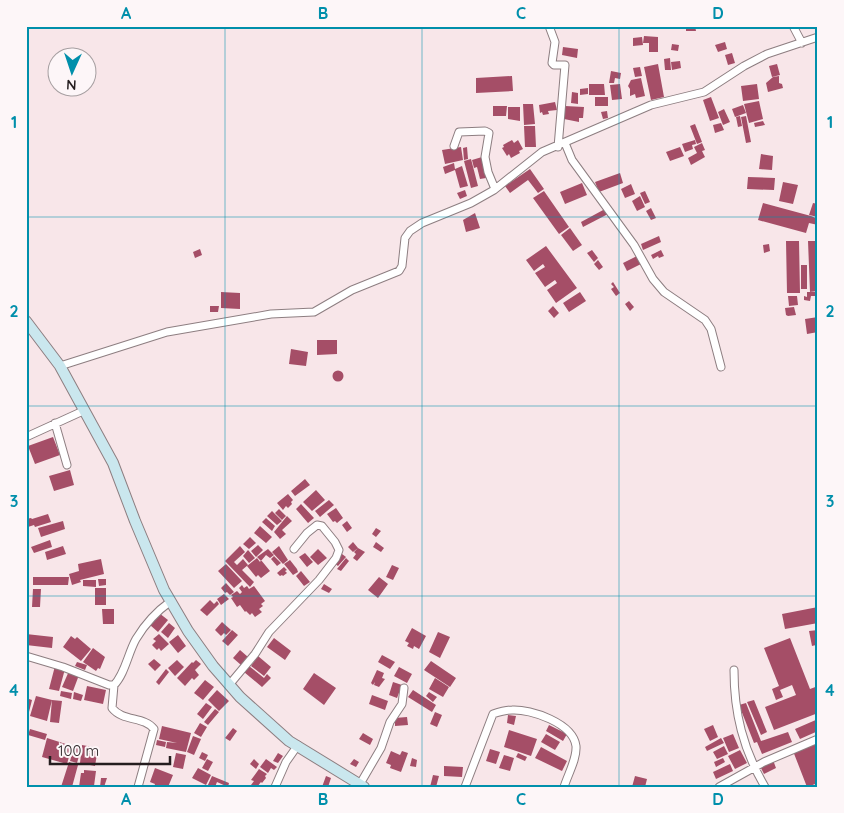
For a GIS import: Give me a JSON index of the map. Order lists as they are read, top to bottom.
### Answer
{
  "scale_bar": "100 m",
  "north": "bottom",
  "grid": {
    "columns": [
      "A",
      "B",
      "C",
      "D"
    ],
    "rows": [
      "1",
      "2",
      "3",
      "4"
    ]
  }
}
